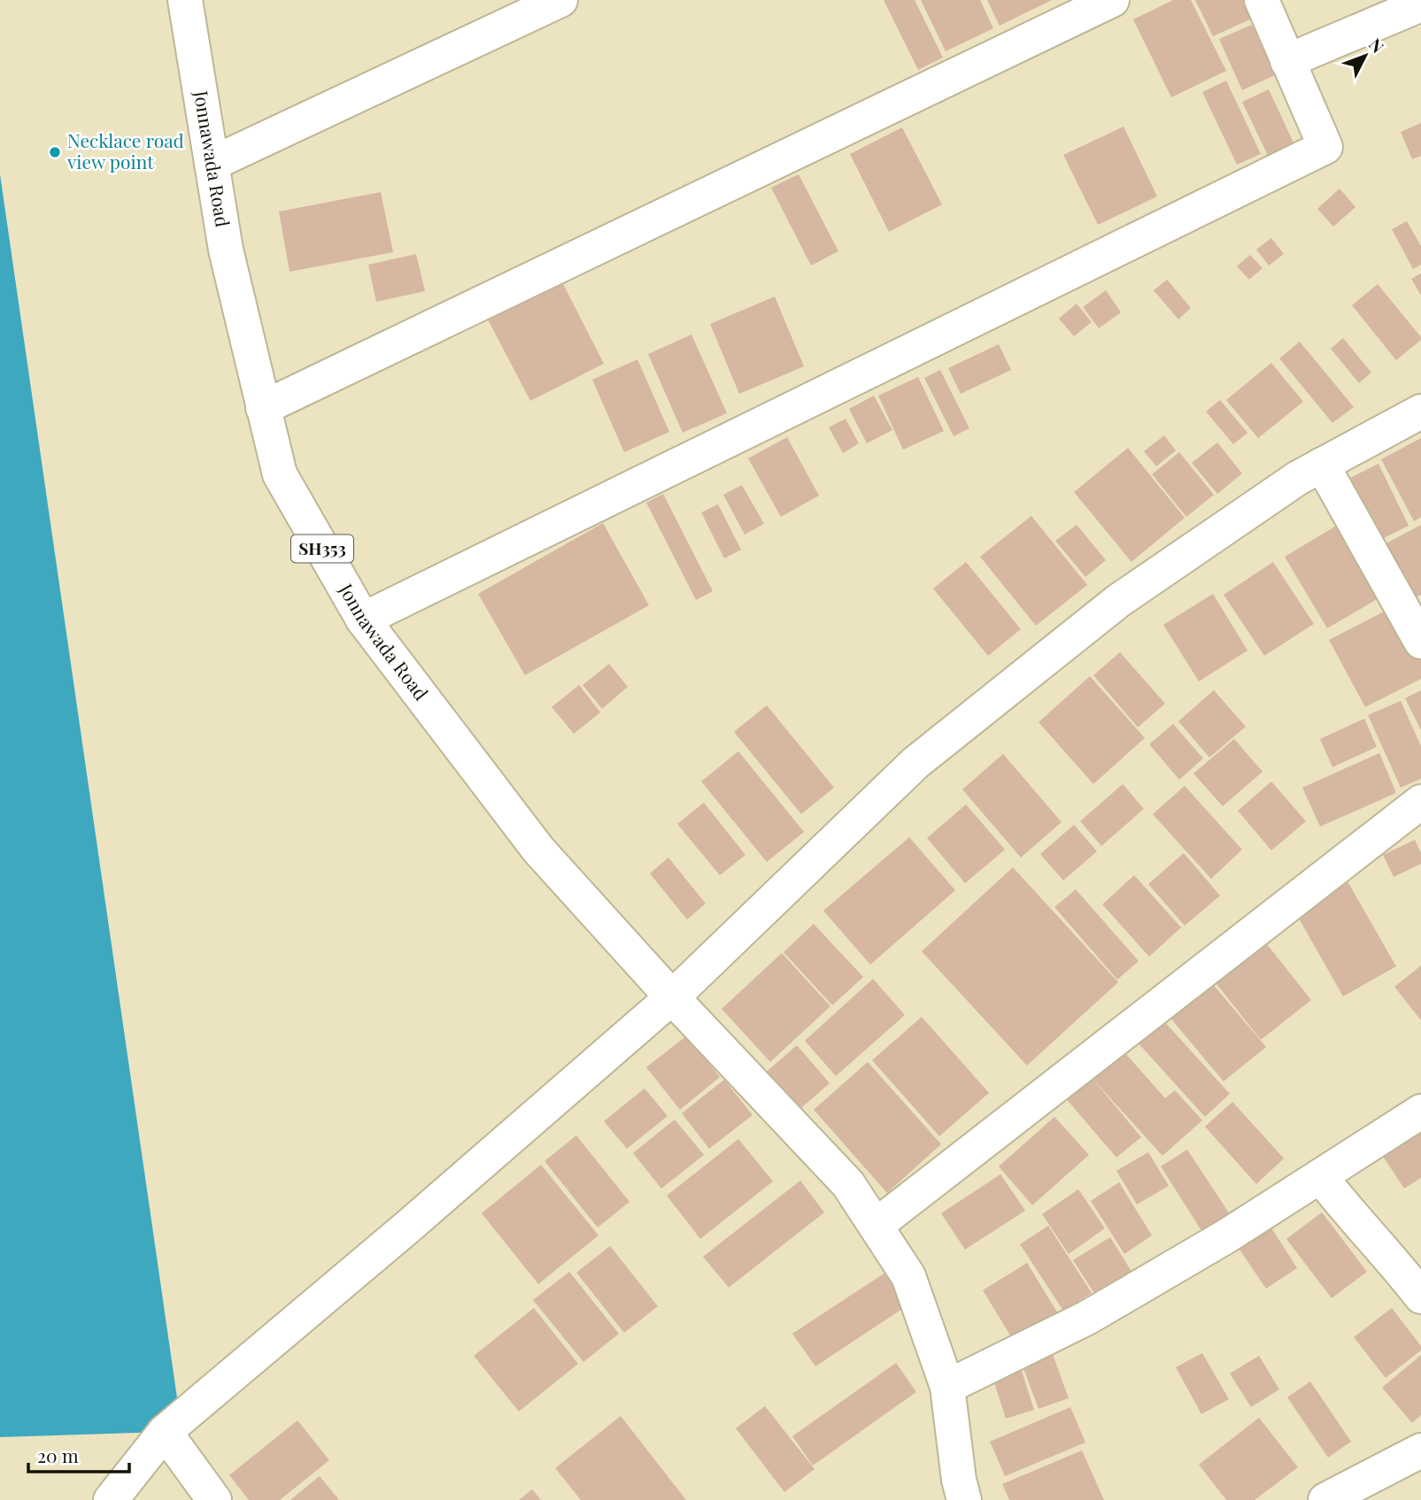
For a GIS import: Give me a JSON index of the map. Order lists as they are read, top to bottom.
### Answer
{
  "streets": {
    "street": ["Jonnawada Road", "SH353"]
  },
  "places": ["Necklace road view point"],
  "scale_bar": "20 m",
  "north": "top right"
}
